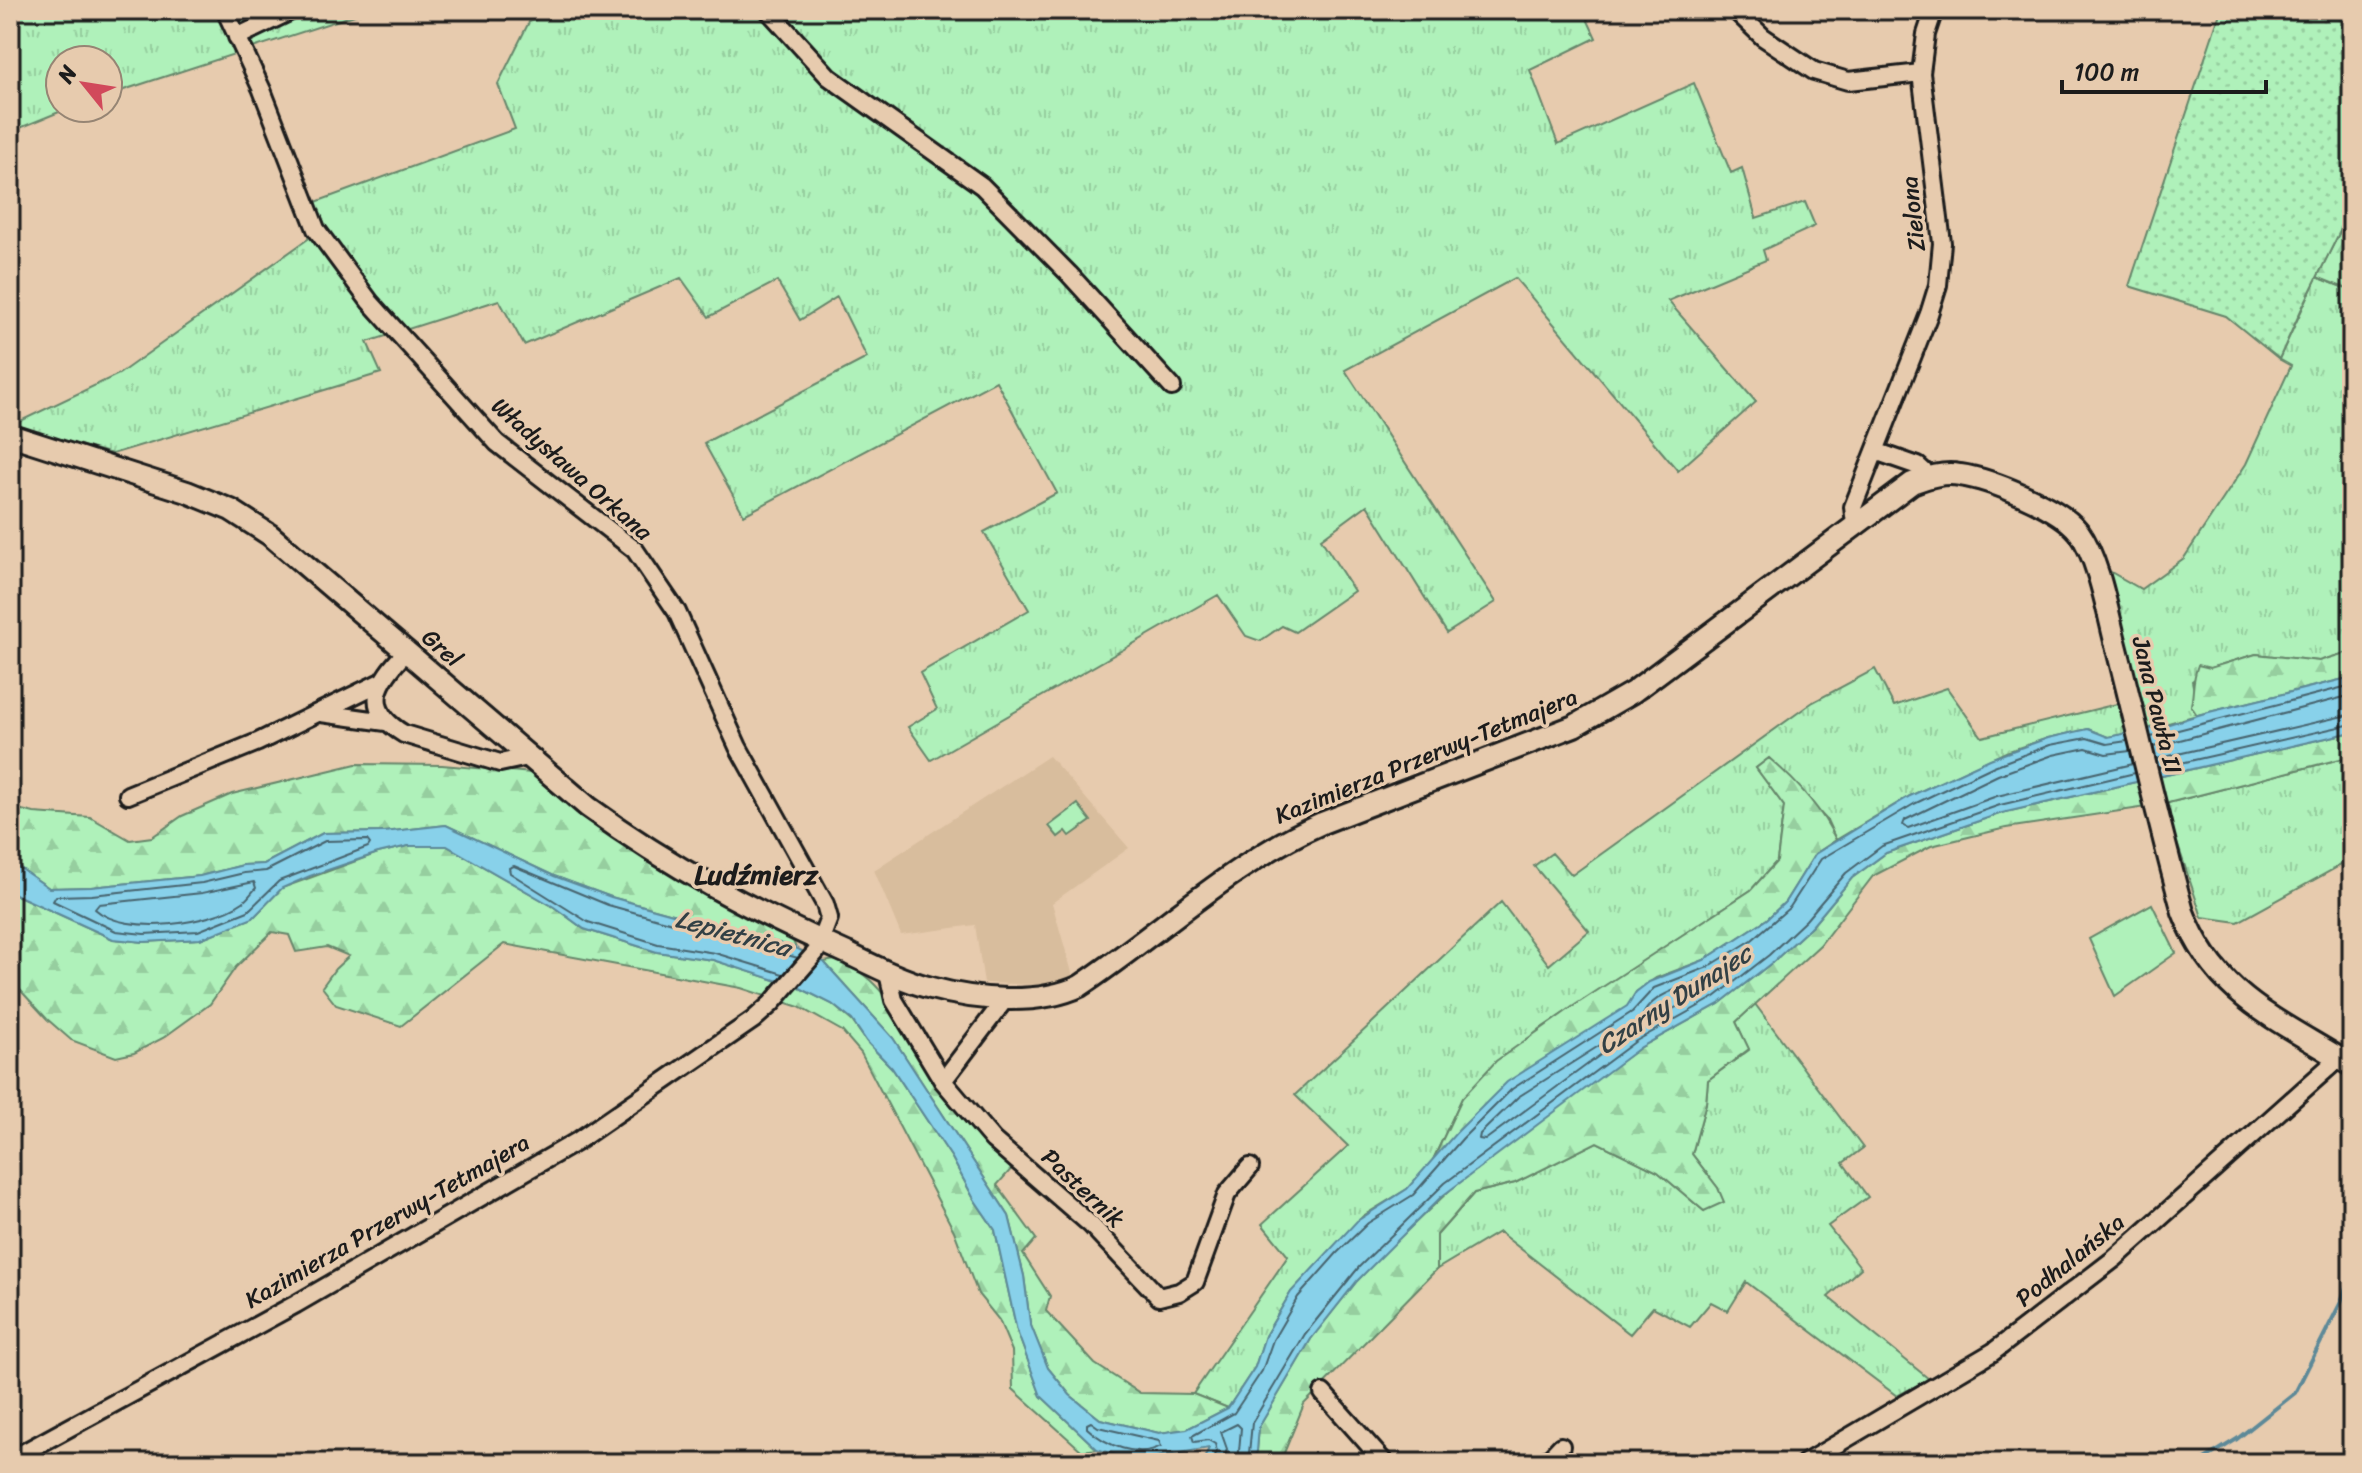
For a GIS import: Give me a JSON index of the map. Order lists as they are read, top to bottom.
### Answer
{
  "streets": {
    "street": [
      "Zielona",
      "Władysława Orkana",
      "Grel",
      "Jana Pawła II",
      "Kazimierza Przerwy-Tetmajera",
      "Pasternik",
      "Podhalańska"
    ]
  },
  "crossings": [
    ["Zielona", "Jana Pawła II"],
    ["Zielona", "Kazimierza Przerwy-Tetmajera"],
    ["Władysława Orkana", "Grel"],
    ["Władysława Orkana", "Kazimierza Przerwy-Tetmajera"],
    ["Grel", "Kazimierza Przerwy-Tetmajera"],
    ["Jana Pawła II", "Kazimierza Przerwy-Tetmajera"],
    ["Jana Pawła II", "Podhalańska"],
    ["Kazimierza Przerwy-Tetmajera", "Pasternik"]
  ],
  "districts": ["Ludźmierz"],
  "water": ["Lepietnica", "Czarny Dunajec"],
  "scale_bar": "100 m",
  "north": "top left"
}
